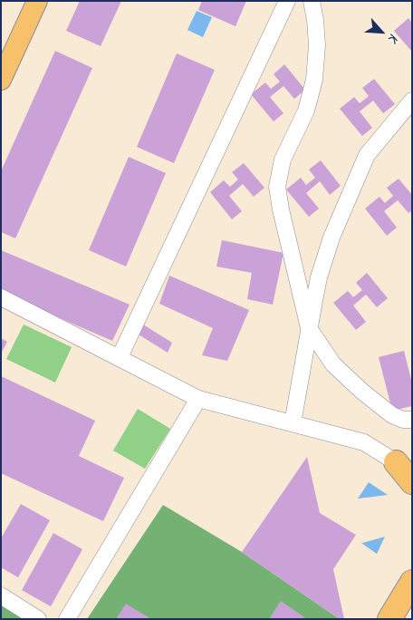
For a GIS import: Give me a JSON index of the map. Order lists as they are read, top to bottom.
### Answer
{
  "north": "bottom right"
}
